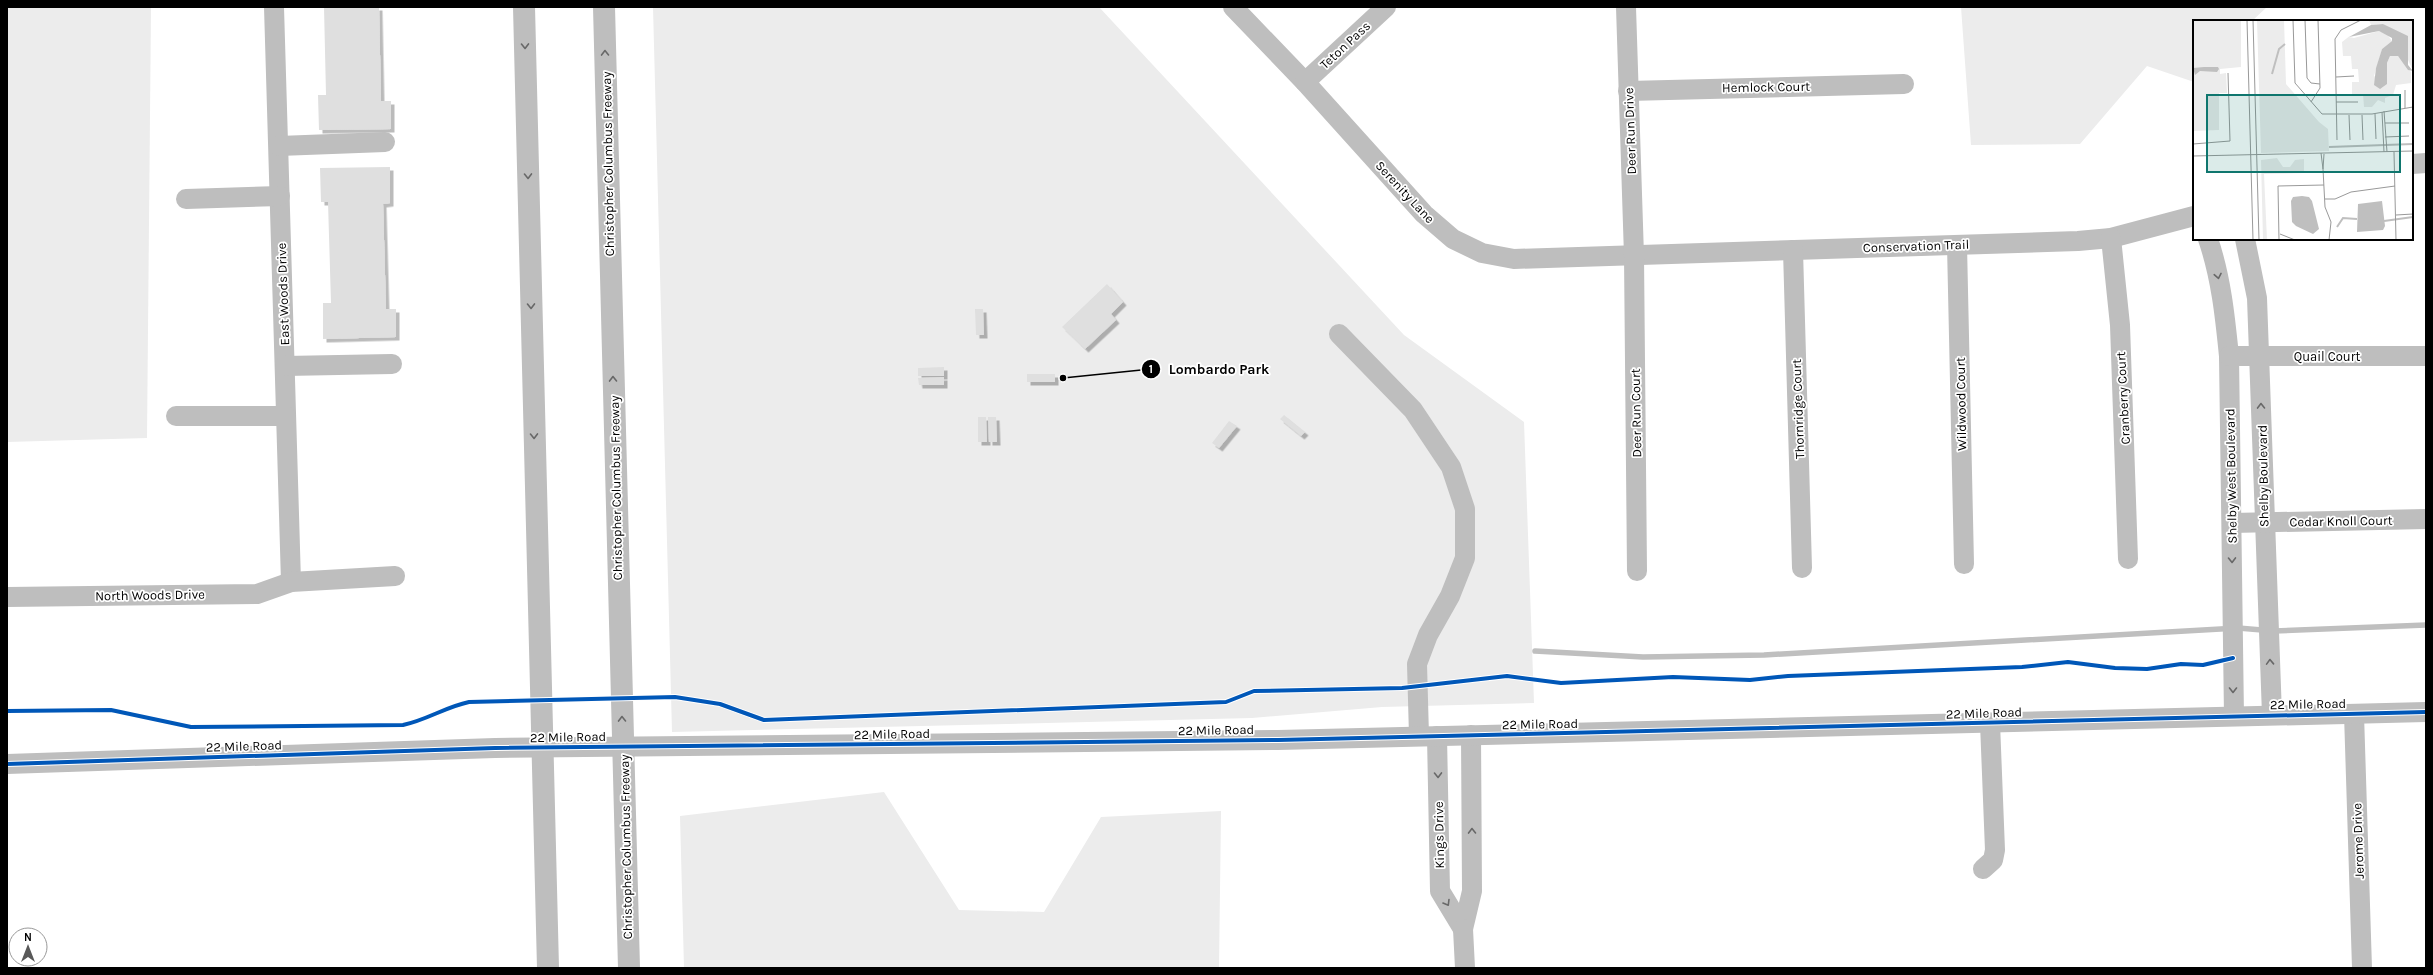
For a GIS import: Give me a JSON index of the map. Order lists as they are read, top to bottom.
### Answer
{
  "streets": {
    "highway": ["Christopher Columbus Freeway"],
    "street": [
      "Teton Pass",
      "Hemlock Court",
      "Deer Run Drive",
      "Serenity Lane",
      "Conservation Trail",
      "East Woods Drive",
      "Quail Court",
      "Cranberry Court",
      "Wildwood Court",
      "Thornridge Court",
      "Deer Run Court",
      "Shelby West Boulevard",
      "Shelby Boulevard",
      "Cedar Knoll Court",
      "North Woods Drive",
      "22 Mile Road",
      "Kings Drive",
      "Jerome Drive"
    ]
  },
  "crossings": [
    ["Teton Pass", "Serenity Lane"],
    ["Hemlock Court", "Deer Run Drive"],
    ["Deer Run Drive", "Serenity Lane"],
    ["Deer Run Drive", "Conservation Trail"],
    ["Deer Run Drive", "Deer Run Court"],
    ["Serenity Lane", "Conservation Trail"],
    ["Serenity Lane", "Deer Run Court"],
    ["Conservation Trail", "Cranberry Court"],
    ["Conservation Trail", "Wildwood Court"],
    ["Conservation Trail", "Thornridge Court"],
    ["Conservation Trail", "Deer Run Court"],
    ["East Woods Drive", "North Woods Drive"],
    ["Quail Court", "Shelby West Boulevard"],
    ["Quail Court", "Shelby Boulevard"],
    ["Shelby West Boulevard", "Cedar Knoll Court"],
    ["Shelby West Boulevard", "22 Mile Road"],
    ["Shelby Boulevard", "Cedar Knoll Court"],
    ["Shelby Boulevard", "22 Mile Road"],
    ["22 Mile Road", "Kings Drive"],
    ["22 Mile Road", "Jerome Drive"]
  ],
  "one_way": ["Shelby West Boulevard", "Shelby Boulevard"],
  "places": ["Lombardo Park"],
  "north": "top"
}
